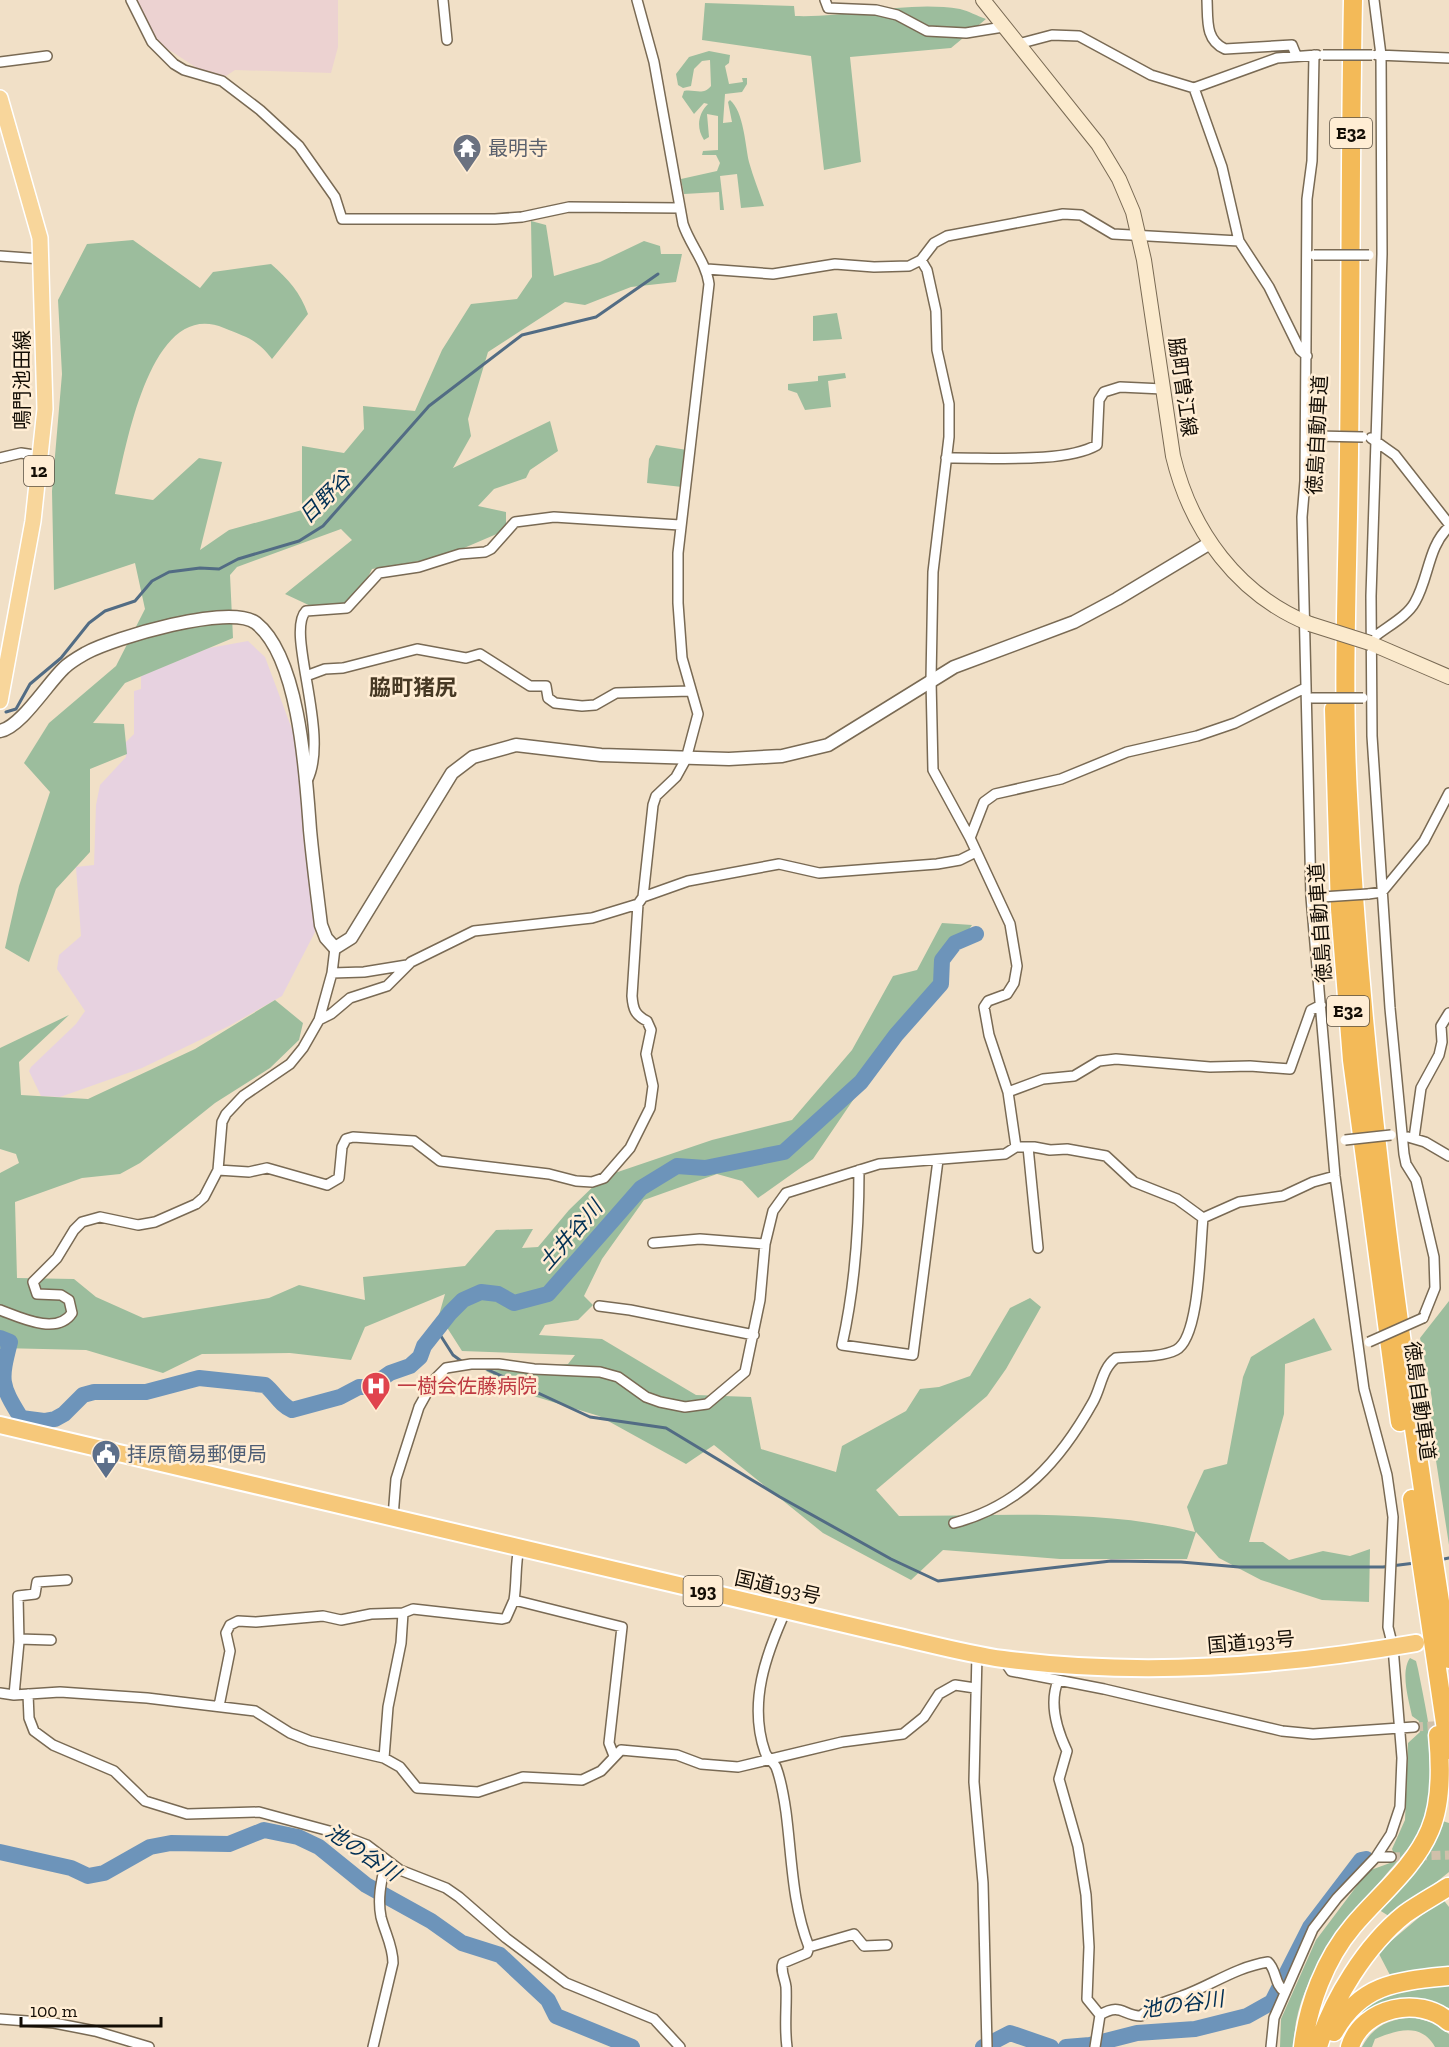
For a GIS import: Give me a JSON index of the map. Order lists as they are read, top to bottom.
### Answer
{
  "streets": {
    "highway": [
      "E32",
      "徳島自動車道",
      "国道193号",
      "193"
    ],
    "main road": ["鳴門池田線", "脇町曽江線", "12"]
  },
  "districts": ["脇町猪尻"],
  "water": ["日野谷", "土井谷川", "池の谷川"],
  "places": {
    "temple": ["最明寺"],
    "hospital": ["一樹会佐藤病院"],
    "public building": ["拝原簡易郵便局"]
  },
  "scale_bar": "100 m"
}
